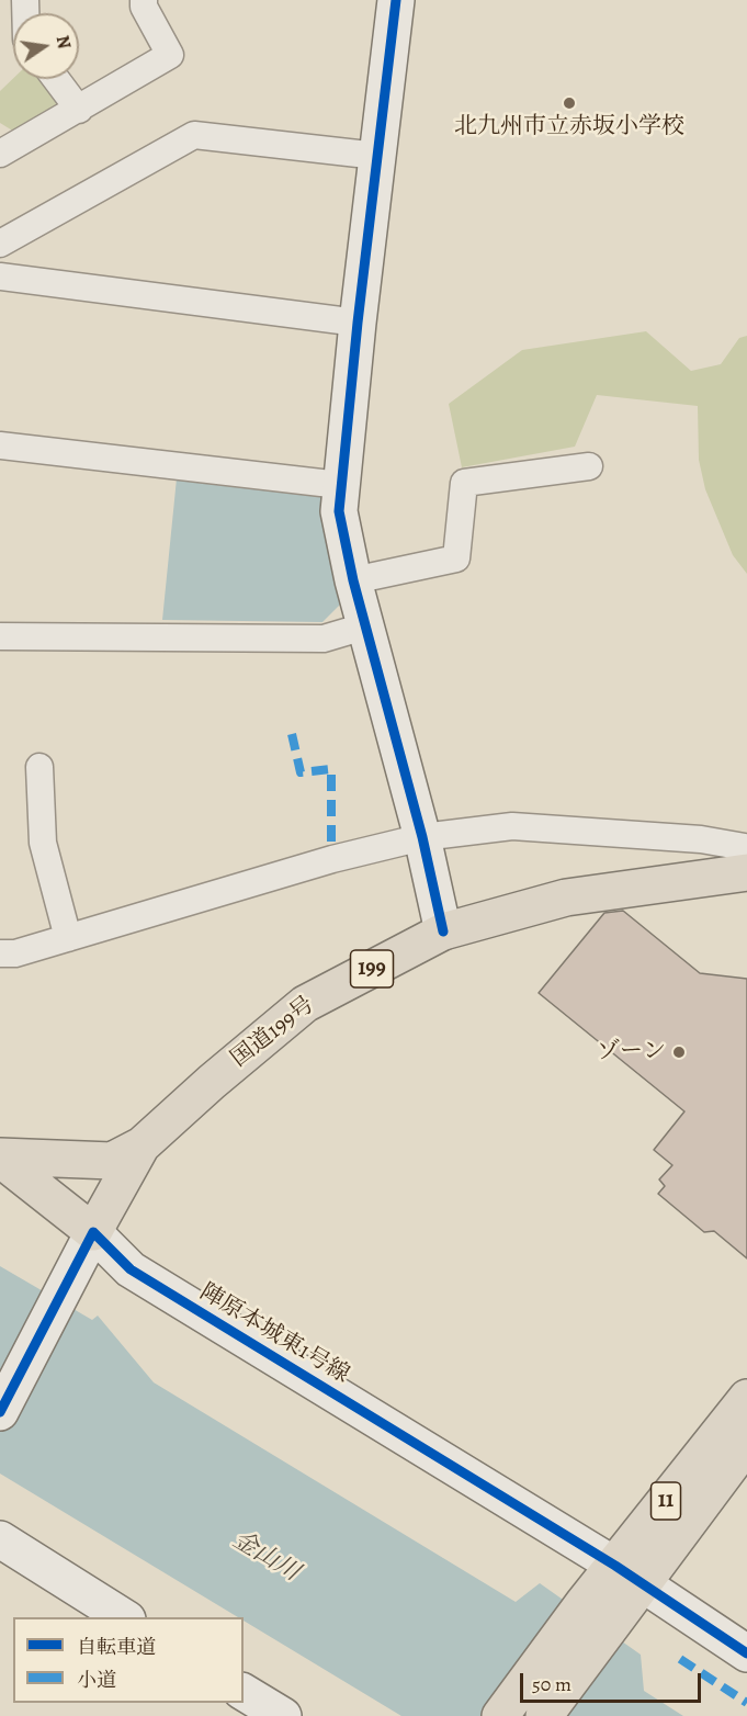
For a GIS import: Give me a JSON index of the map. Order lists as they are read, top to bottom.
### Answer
{
  "streets": {
    "main road": ["199", "国道199号", "11"],
    "street": ["陣原本城東1号線"]
  },
  "crossings": [
    ["199", "国道199号"],
    ["199", "陣原本城東1号線"],
    ["国道199号", "陣原本城東1号線"],
    ["陣原本城東1号線", "11"]
  ],
  "water": ["金山川"],
  "places": ["北九州市立赤坂小学校", "ゾーン"],
  "legend": ["自転車道", "小道"],
  "scale_bar": "50 m",
  "north": "right"
}
